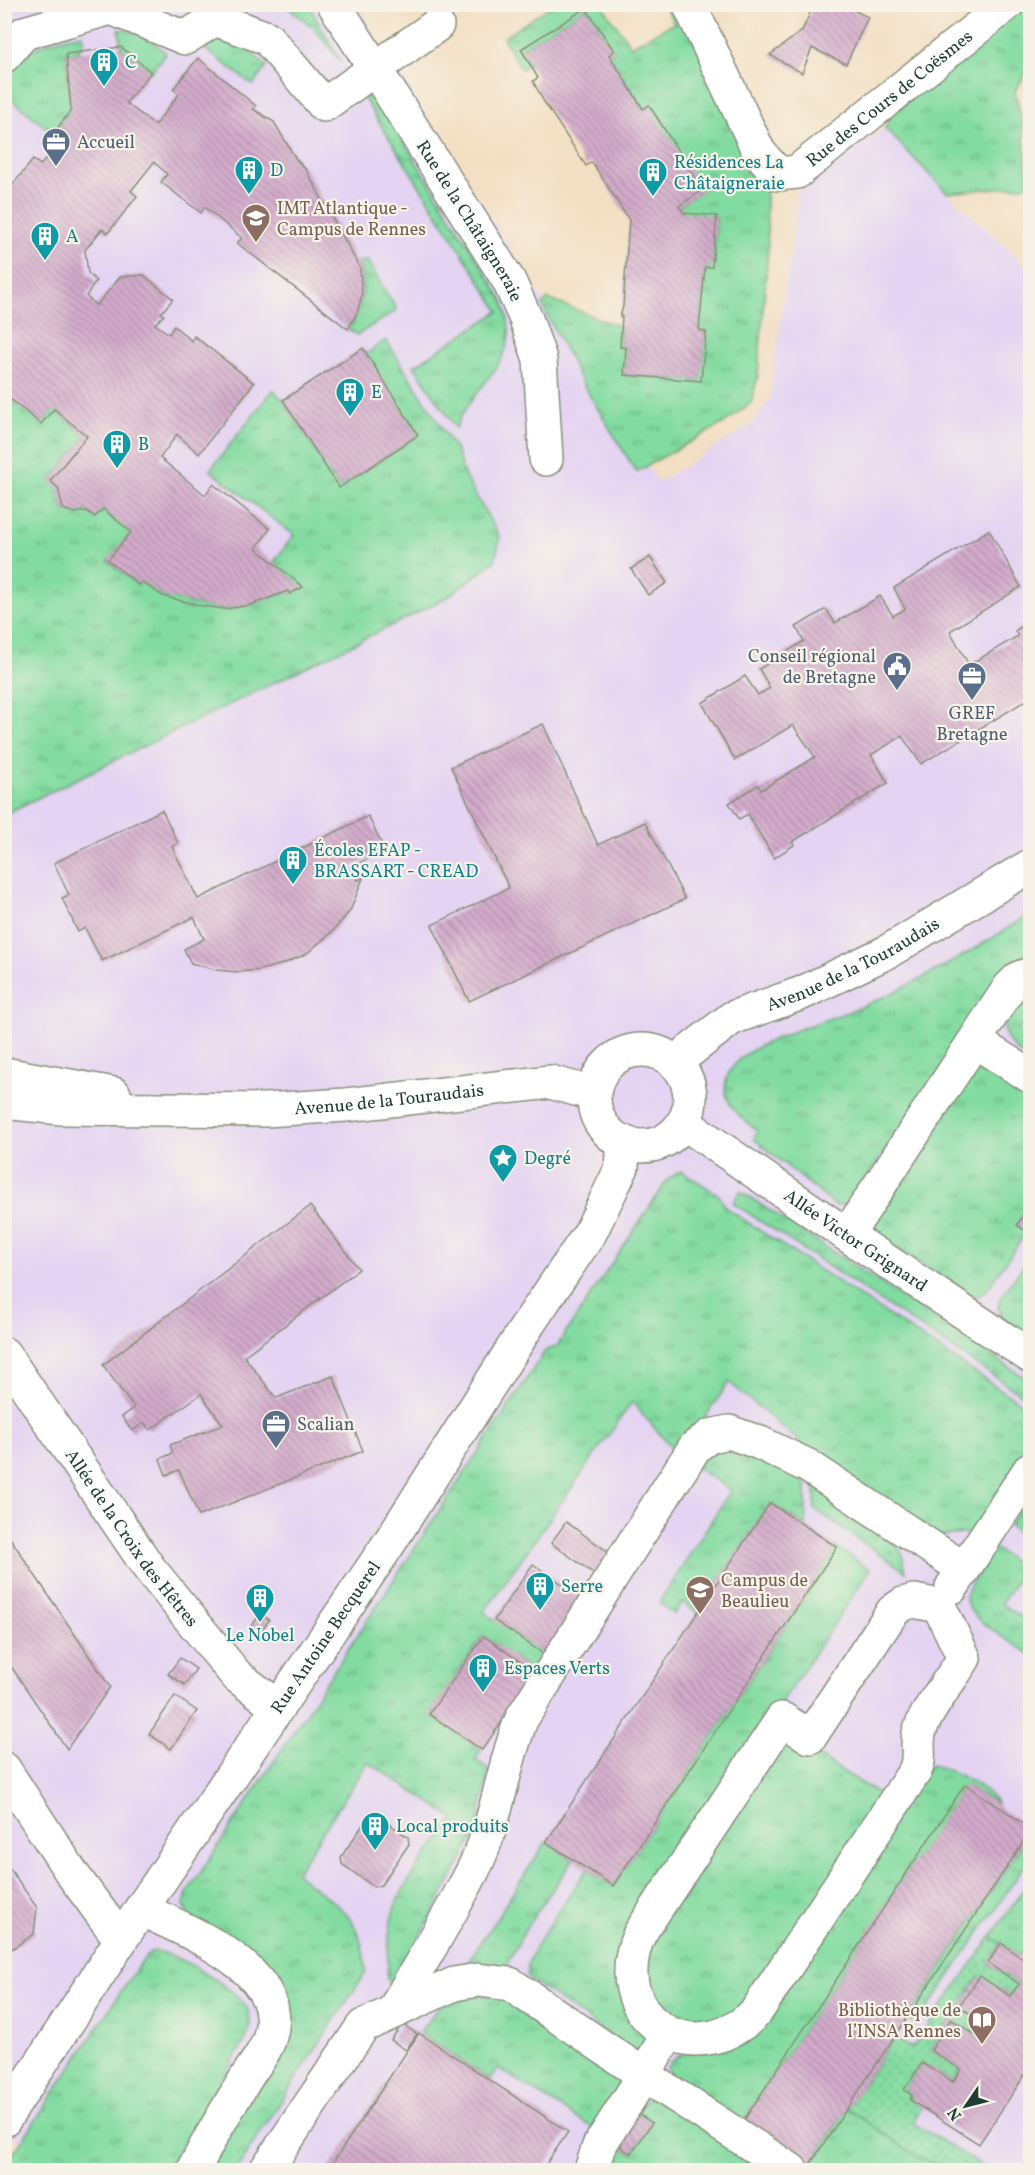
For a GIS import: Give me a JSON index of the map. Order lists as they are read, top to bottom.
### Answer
{
  "streets": {
    "street": [
      "Rue des Cours de Coësmes",
      "Rue de la Châtaigneraie",
      "Avenue de la Touraudais",
      "Allée Victor Grignard",
      "Allée de la Croix des Hêtres",
      "Rue Antoine Becquerel"
    ]
  },
  "crossings": [
    ["Avenue de la Touraudais", "Allée Victor Grignard"],
    ["Avenue de la Touraudais", "Rue Antoine Becquerel"],
    ["Allée Victor Grignard", "Rue Antoine Becquerel"],
    ["Allée de la Croix des Hêtres", "Rue Antoine Becquerel"]
  ],
  "places": {
    "building": [
      "C",
      "D",
      "Résidences La Châtaigneraie",
      "A",
      "E",
      "B",
      "Écoles EFAP - BRASSART - CREAD",
      "Serre",
      "Le Nobel",
      "Espaces Verts",
      "Local produits"
    ],
    "office": ["Accueil", "GREF Bretagne", "Scalian"],
    "school or university": ["IMT Atlantique - Campus de Rennes", "Campus de Beaulieu"],
    "public building": ["Conseil régional de Bretagne"],
    "place": ["Degré"],
    "library": ["Bibliothèque de l’INSA Rennes"]
  },
  "north": "bottom left"
}
